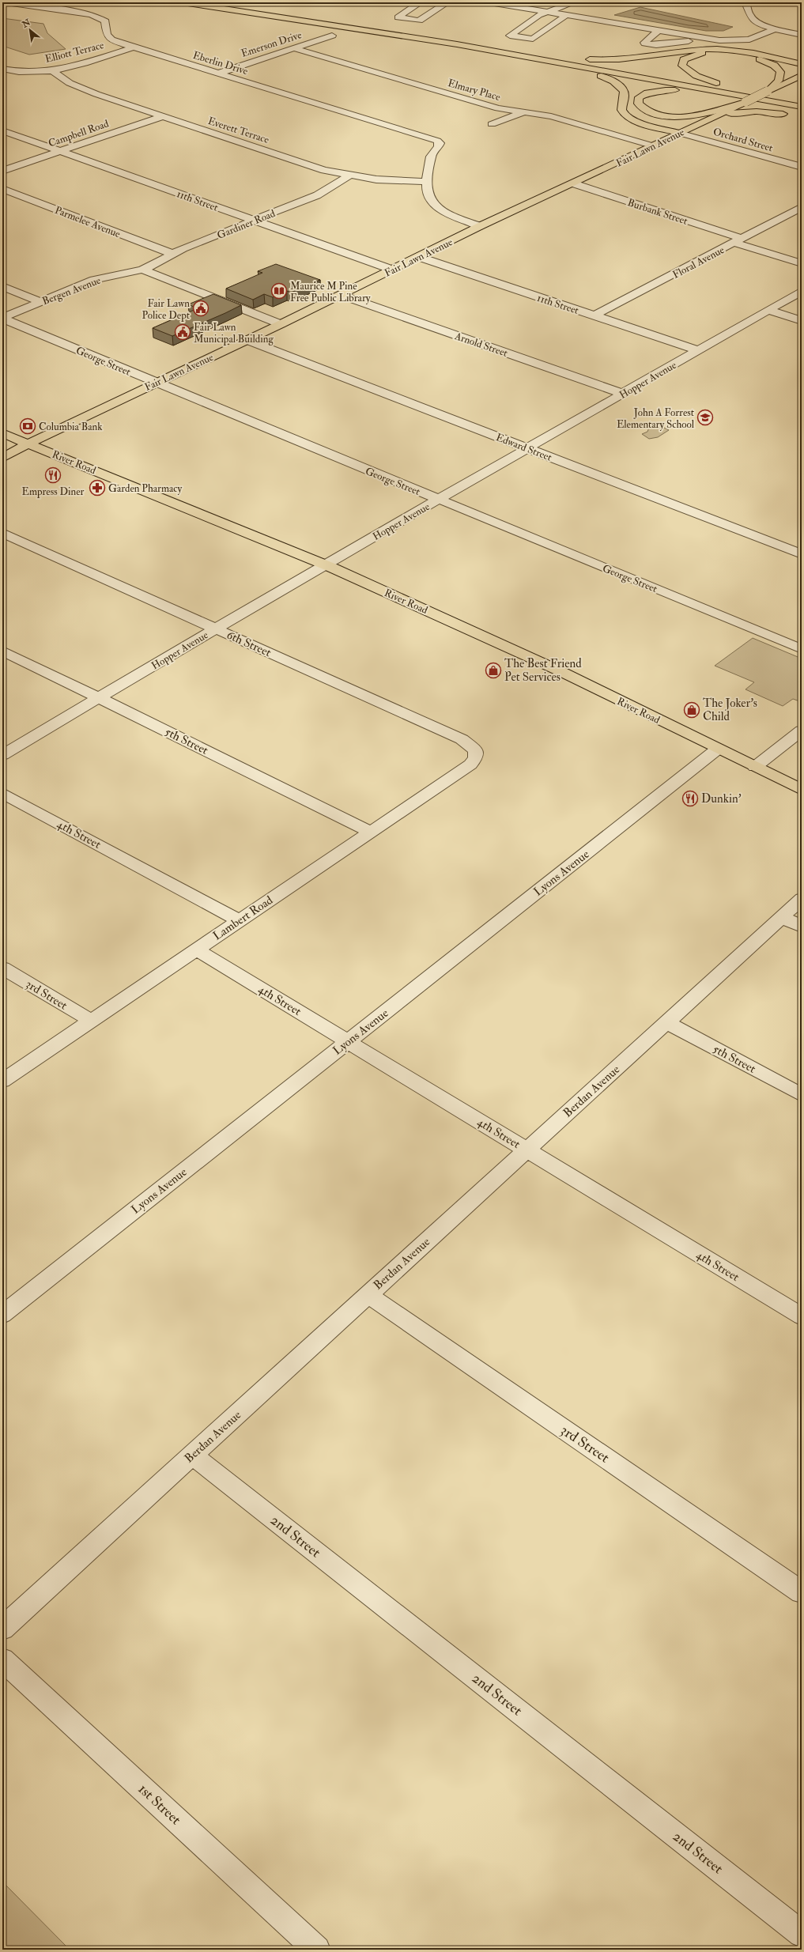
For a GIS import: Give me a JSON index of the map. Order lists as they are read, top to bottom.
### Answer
{
  "streets": {
    "main road": ["Fair Lawn Avenue", "River Road"],
    "street": [
      "Emerson Drive",
      "Elliott Terrace",
      "Eberlin Drive",
      "Elmary Place",
      "Everett Terrace",
      "Campbell Road",
      "Orchard Street",
      "11th Street",
      "Burbank Street",
      "Parmelee Avenue",
      "Gardiner Road",
      "Floral Avenue",
      "Bergen Avenue",
      "Arnold Street",
      "George Street",
      "Hopper Avenue",
      "Edward Street",
      "6th Street",
      "5th Street",
      "4th Street",
      "Lyons Avenue",
      "Lambert Road",
      "3rd Street",
      "Berdan Avenue",
      "2nd Street",
      "1st Street"
    ]
  },
  "crossings": [
    ["Emerson Drive", "Eberlin Drive"],
    ["Emerson Drive", "Elmary Place"],
    ["Elliott Terrace", "Eberlin Drive"],
    ["Elliott Terrace", "Everett Terrace"],
    ["Eberlin Drive", "Everett Terrace"],
    ["Elmary Place", "Fair Lawn Avenue"],
    ["Everett Terrace", "Campbell Road"],
    ["Everett Terrace", "Gardiner Road"],
    ["Campbell Road", "11th Street"],
    ["Orchard Street", "Fair Lawn Avenue"],
    ["Fair Lawn Avenue", "11th Street"],
    ["Fair Lawn Avenue", "Burbank Street"],
    ["Fair Lawn Avenue", "Arnold Street"],
    ["Fair Lawn Avenue", "George Street"],
    ["Fair Lawn Avenue", "Edward Street"],
    ["Fair Lawn Avenue", "River Road"],
    ["11th Street", "Gardiner Road"],
    ["11th Street", "Floral Avenue"],
    ["11th Street", "Hopper Avenue"],
    ["Burbank Street", "Floral Avenue"],
    ["Parmelee Avenue", "Gardiner Road"],
    ["Gardiner Road", "Bergen Avenue"],
    ["Bergen Avenue", "George Street"],
    ["Arnold Street", "Hopper Avenue"],
    ["George Street", "Hopper Avenue"],
    ["Hopper Avenue", "Edward Street"],
    ["Hopper Avenue", "River Road"],
    ["Hopper Avenue", "6th Street"],
    ["Hopper Avenue", "5th Street"],
    ["River Road", "Lyons Avenue"],
    ["6th Street", "Lambert Road"],
    ["5th Street", "Lambert Road"],
    ["5th Street", "Berdan Avenue"],
    ["4th Street", "Lyons Avenue"],
    ["4th Street", "Lambert Road"],
    ["4th Street", "Berdan Avenue"],
    ["Lambert Road", "3rd Street"],
    ["3rd Street", "Berdan Avenue"],
    ["Berdan Avenue", "2nd Street"]
  ],
  "places": {
    "library": ["Maurice M Pine Free Public Library"],
    "public building": ["Fair Lawn Police Dept", "Fair Lawn Municipal Building"],
    "school or university": ["John A Forrest Elementary School"],
    "bank": ["Columbia Bank"],
    "restaurant": ["Empress Diner", "Dunkin'"],
    "pharmacy": ["Garden Pharmacy"],
    "shop": ["The Best Friend Pet Services", "The Joker's Child"]
  },
  "north": "top left"
}
